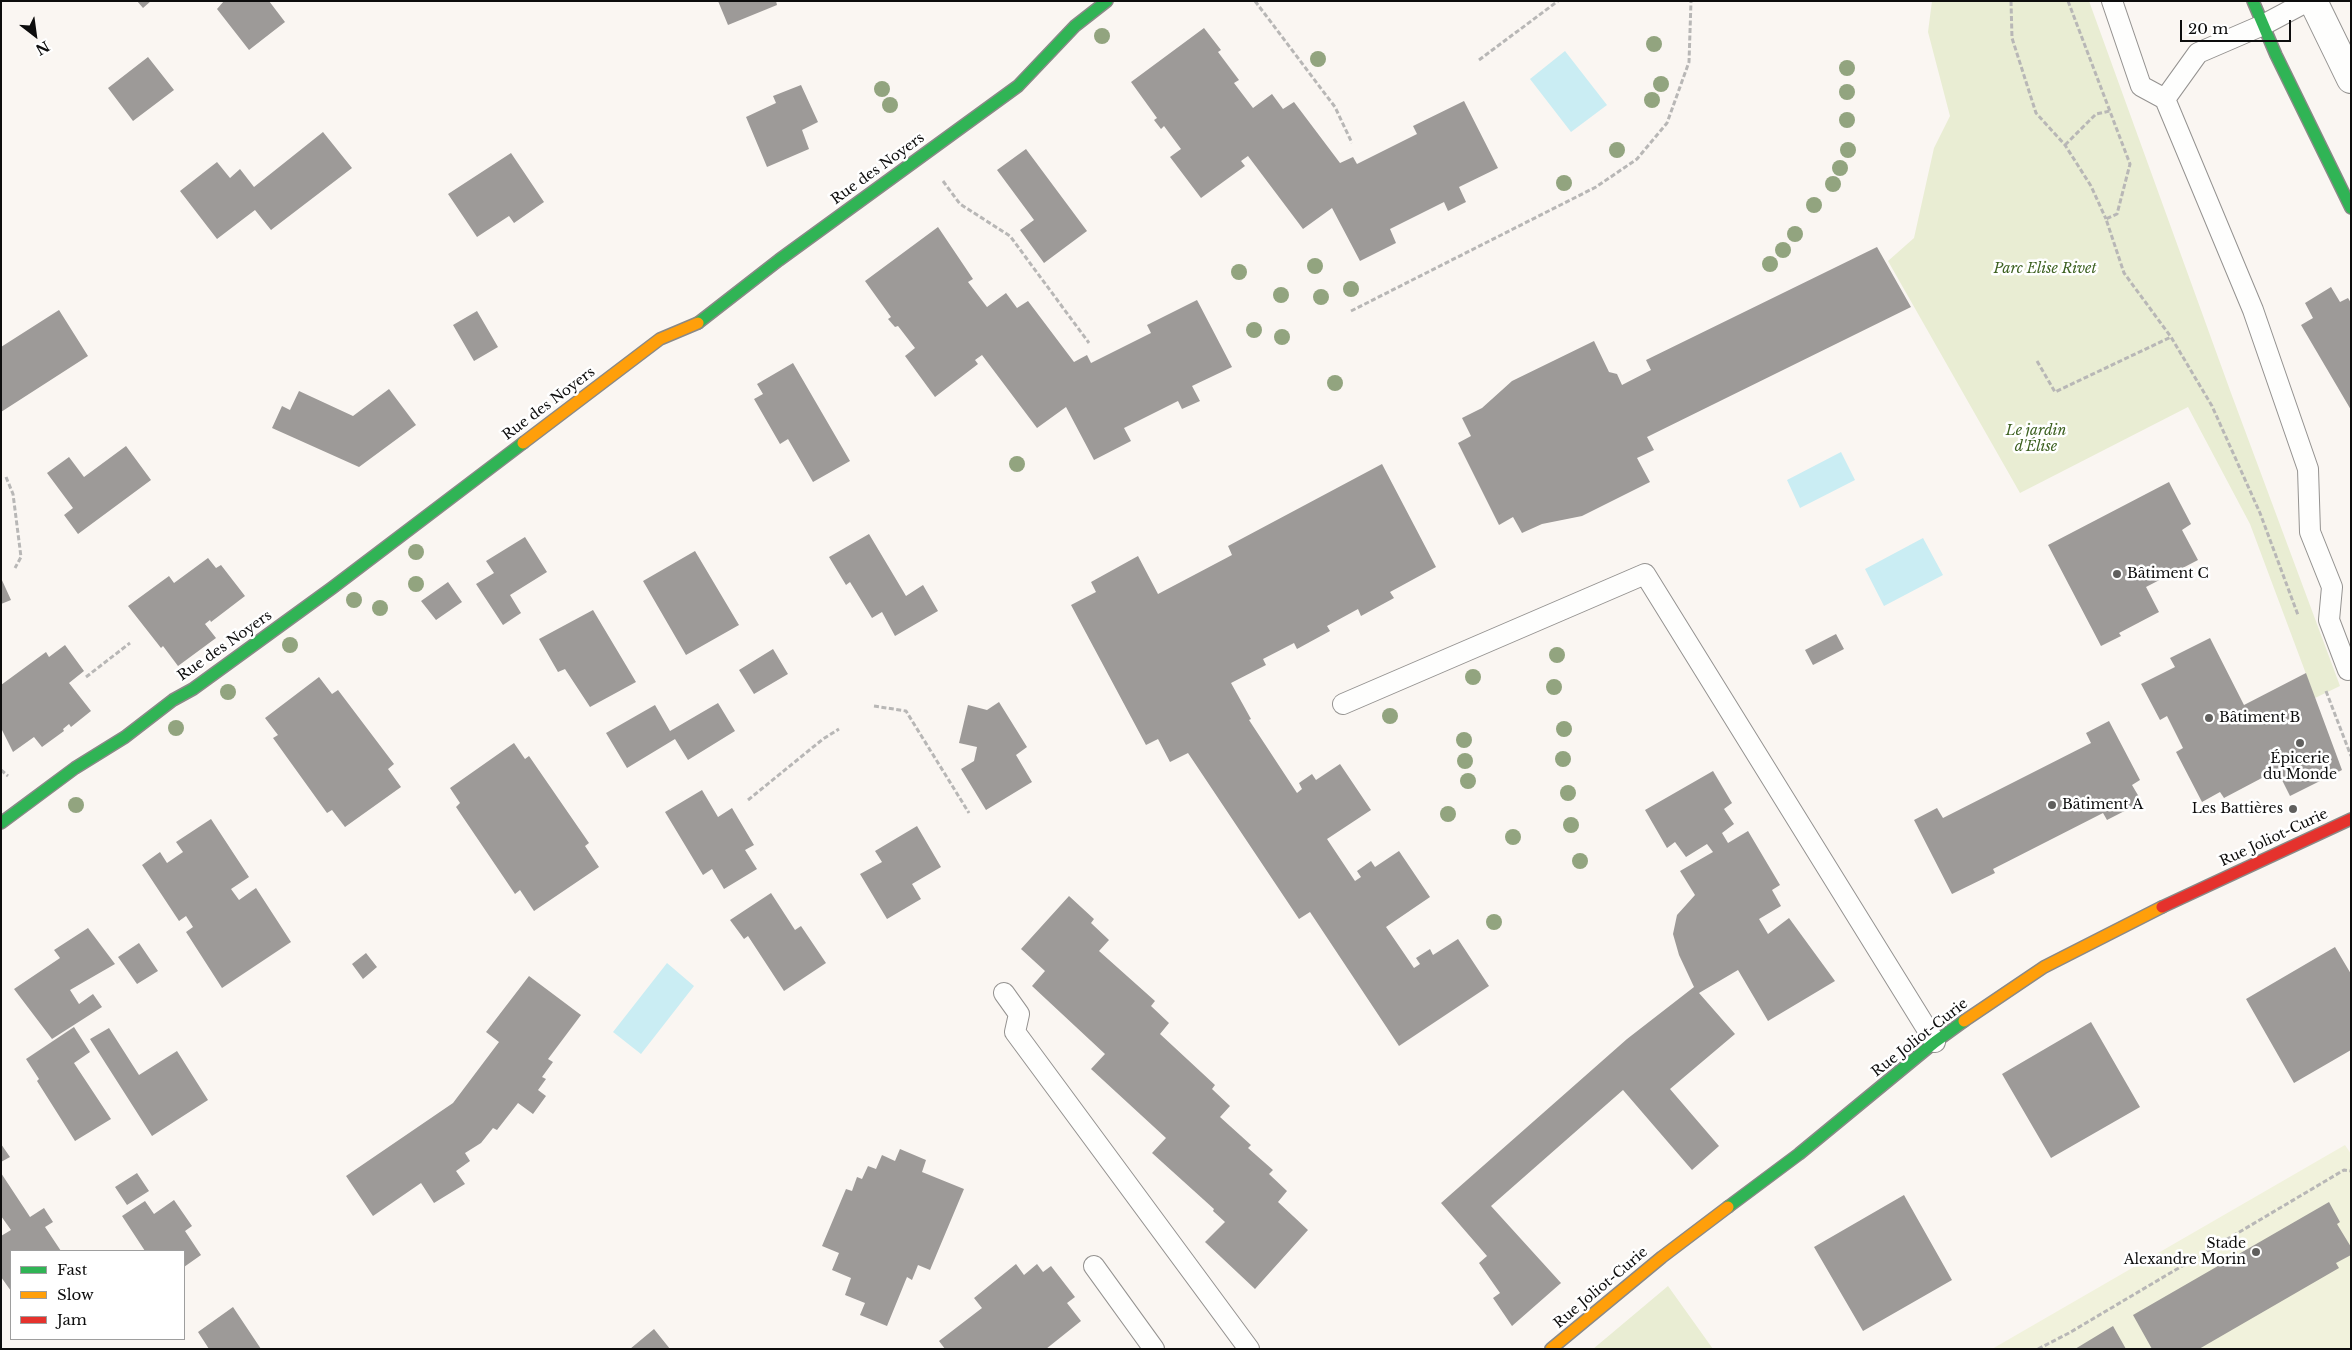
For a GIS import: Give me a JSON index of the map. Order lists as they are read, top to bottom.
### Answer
{
  "streets": {
    "street": ["Rue des Noyers", "Rue Joliot-Curie"]
  },
  "parks": ["Parc Elise Rivet", "Le jardin d'Élise"],
  "places": [
    "Bâtiment C",
    "Bâtiment B",
    "Épicerie du Monde",
    "Bâtiment A",
    "Les Battières",
    "Stade Alexandre Morin"
  ],
  "legend": ["Fast", "Slow", "Jam"],
  "scale_bar": "20 m",
  "north": "bottom right"
}
